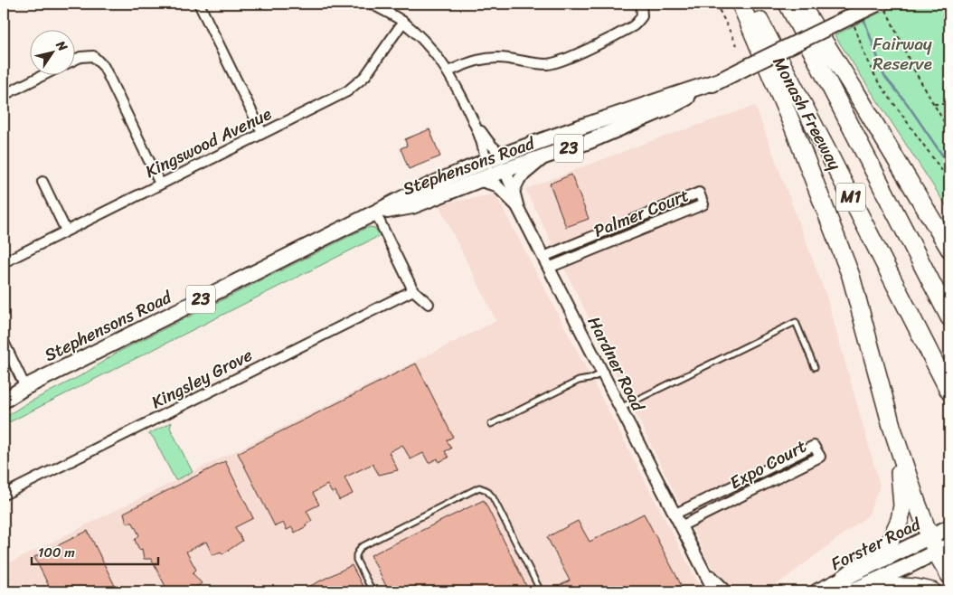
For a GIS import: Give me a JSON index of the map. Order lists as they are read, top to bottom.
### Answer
{
  "streets": {
    "highway": ["Monash Freeway", "M1"],
    "main road": ["23", "Stephensons Road", "Forster Road"],
    "street": [
      "Kingswood Avenue",
      "Palmer Court",
      "Hardner Road",
      "Kingsley Grove",
      "Expo Court"
    ]
  },
  "crossings": [
    ["Stephensons Road", "Hardner Road"],
    ["Palmer Court", "Hardner Road"],
    ["Hardner Road", "Expo Court"]
  ],
  "parks": ["Fairway Reserve"],
  "scale_bar": "100 m",
  "north": "top right"
}
